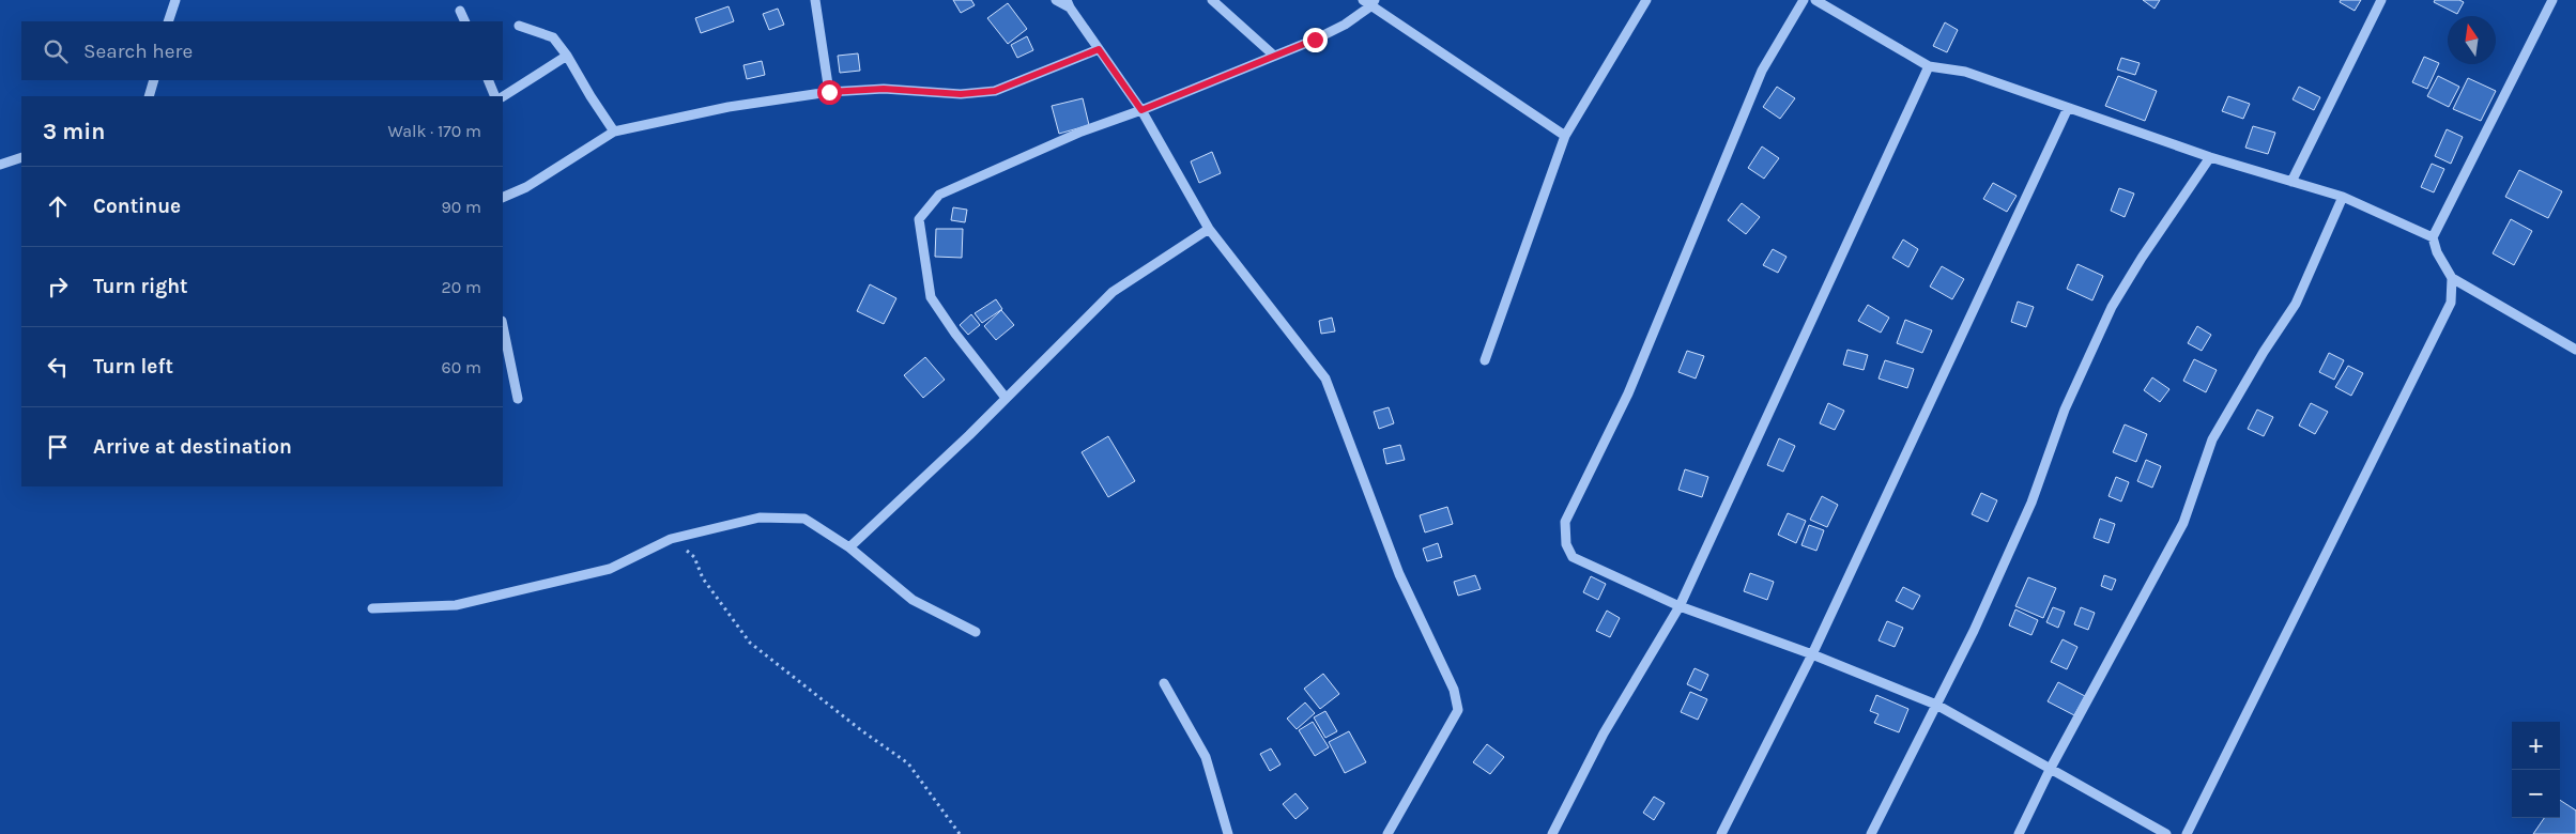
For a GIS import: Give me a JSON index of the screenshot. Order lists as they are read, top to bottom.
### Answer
{
  "north": "top",
  "page": {
    "search": "Search here",
    "heading": ["3 min", "Walk · 170 m"],
    "list": [
      ["Continue", "90 m"],
      ["Turn right", "20 m"],
      ["Turn left", "60 m"],
      "Arrive at destination"
    ],
    "map_buttons": ["+", "−"]
  }
}
